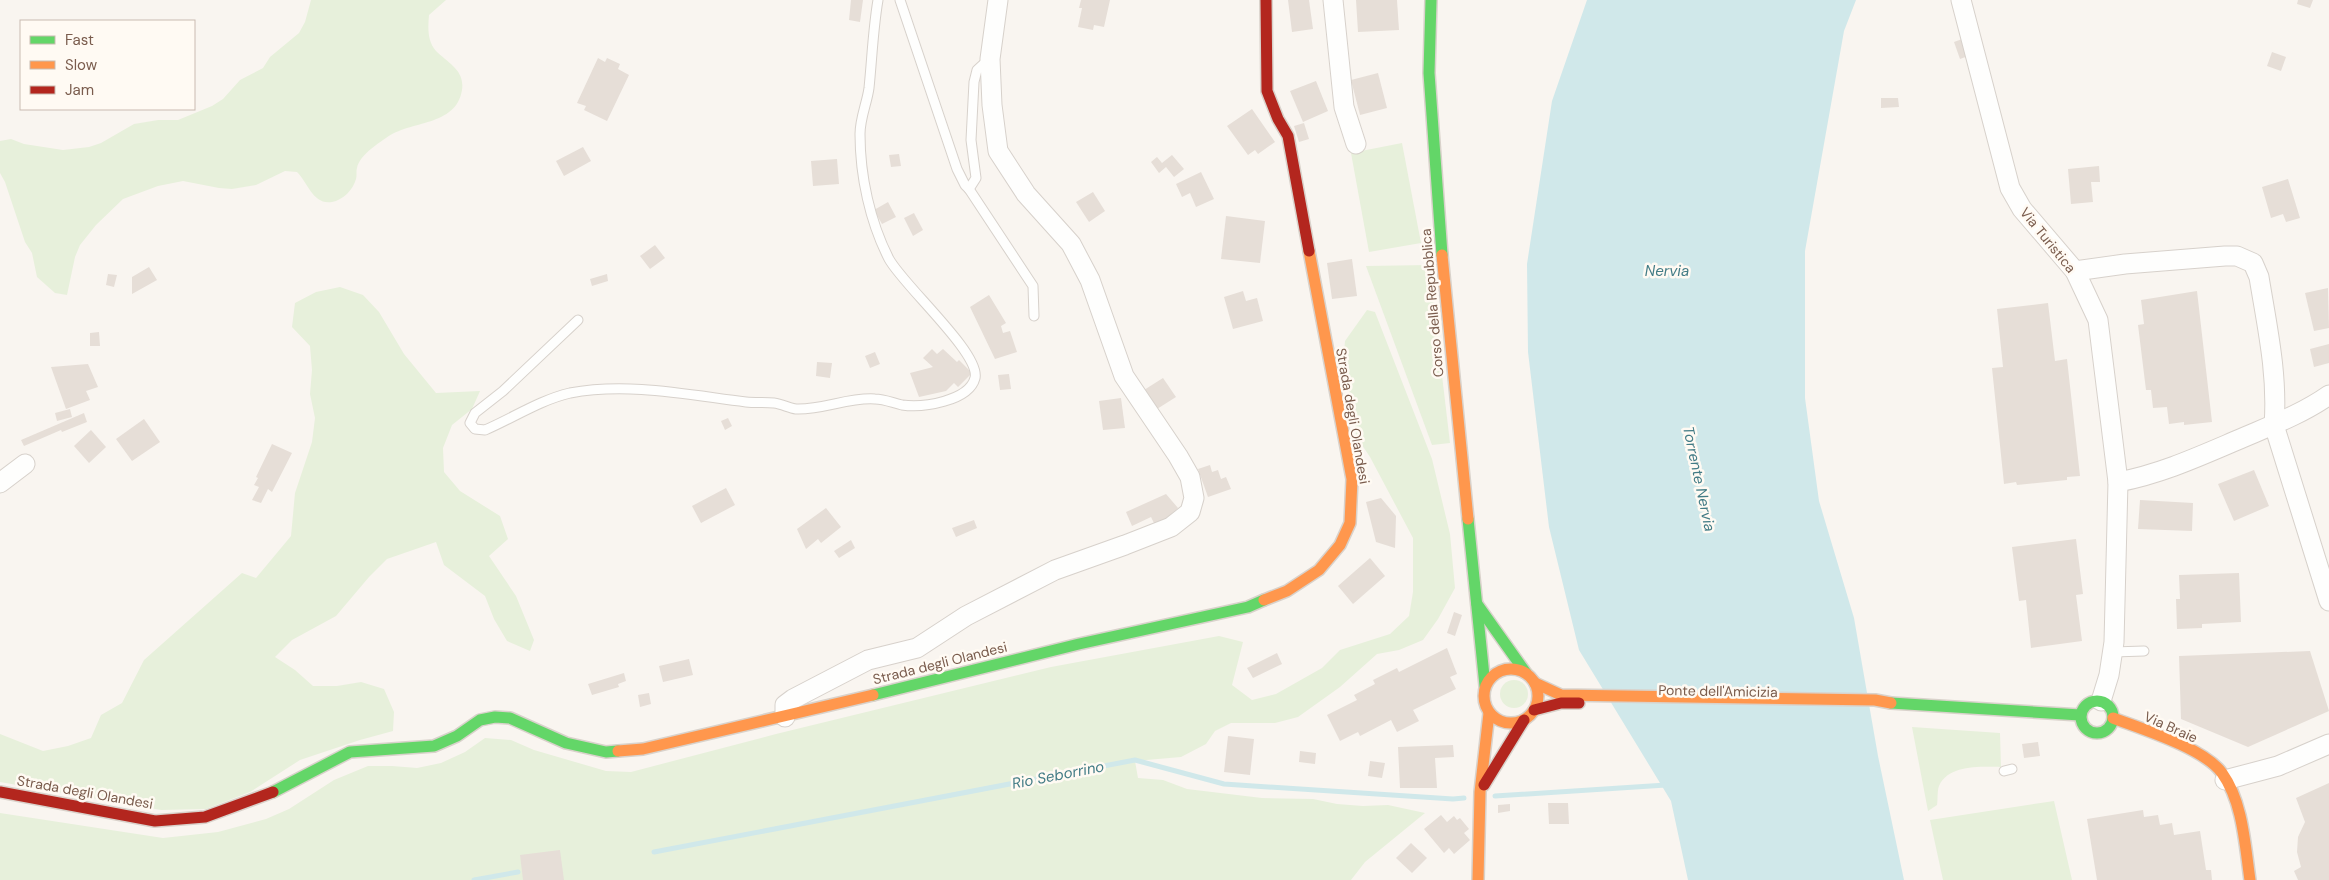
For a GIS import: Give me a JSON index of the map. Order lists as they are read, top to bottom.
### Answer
{
  "streets": {
    "main road": [
      "Corso della Repubblica",
      "Strada degli Olandesi",
      "Ponte dell'Amicizia",
      "Via Braie"
    ],
    "street": ["Via Turistica"]
  },
  "crossings": [
    ["Via Turistica", "Ponte dell'Amicizia"],
    ["Via Turistica", "Via Braie"],
    ["Ponte dell'Amicizia", "Via Braie"]
  ],
  "water": ["Nervia", "Torrente Nervia", "Rio Seborrino"],
  "legend": ["Fast", "Slow", "Jam"]
}
